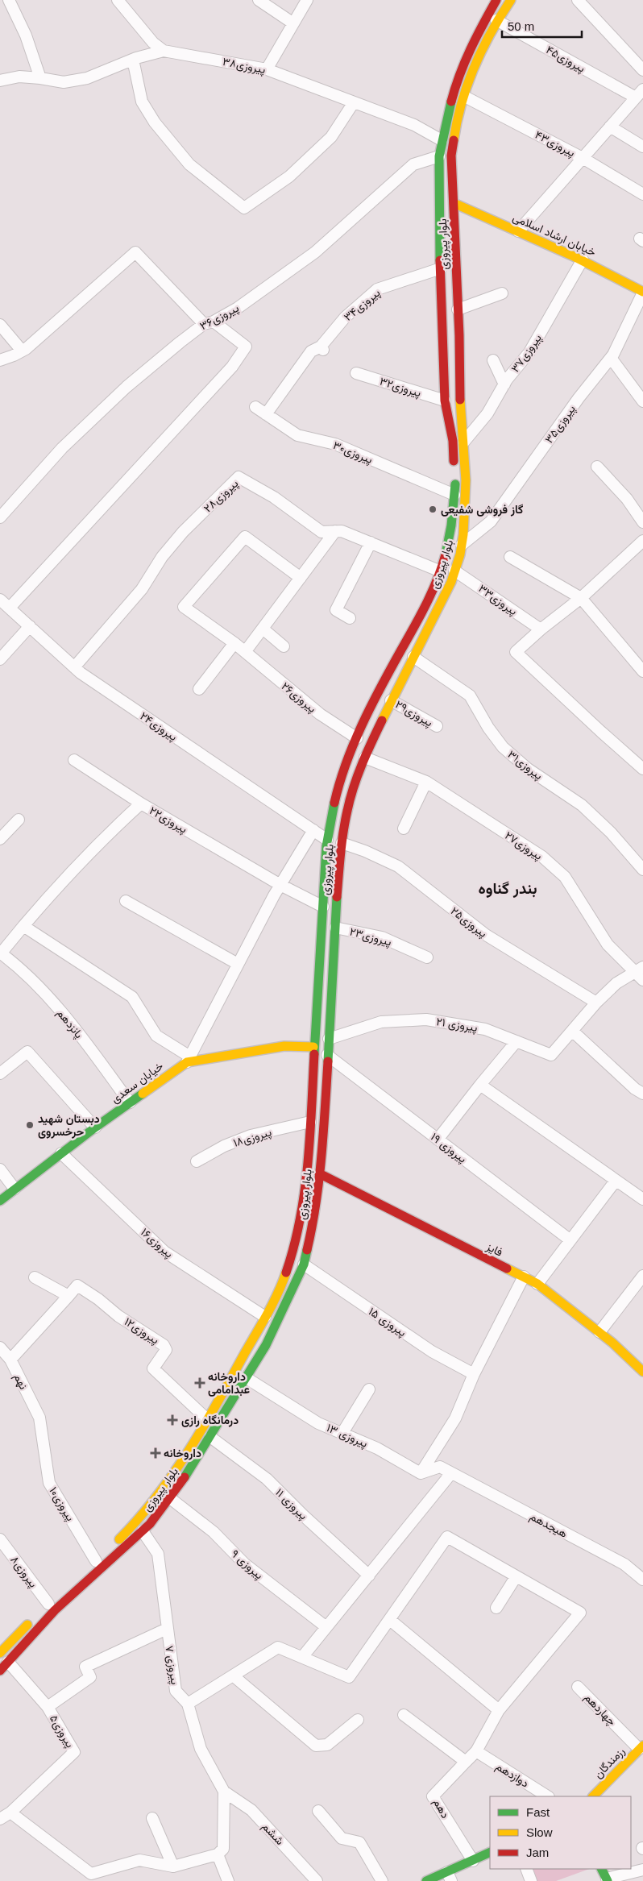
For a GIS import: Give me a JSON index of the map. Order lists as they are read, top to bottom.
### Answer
{
  "streets": {
    "street": [
      "پیروزی۴۵",
      "پیروزی۳۸",
      "پیروزی۴۳",
      "خیابان ارشاد اسلامی",
      "بلوار پیروزی",
      "پیروزی۳۴",
      "پیروزی۳۶",
      "پیروزی۳۷",
      "پیروزی۳۲",
      "پیروزی۳۵",
      "پیروزی۳۰",
      "پیروزی۲۸",
      "پیروزی۳۳",
      "پیروزی۲۶",
      "پیروزی۲۹",
      "پیروزی۲۴",
      "پیروزی۳۱",
      "پیروزی۲۲",
      "پیروزی۲۷",
      "پیروزی۲۵",
      "پیروزی۲۳",
      "پانزدهم",
      "پیروزی ۲۱",
      "خیابان سعدی",
      "پیروزی۱۸",
      "پیروزی ۱۹",
      "پیروزی۱۶",
      "فایز",
      "پیروزی ۱۵",
      "پیروزی۱۲",
      "نهم",
      "پیروزی ۱۳",
      "پیروزی۱۰",
      "پیروزی ۱۱",
      "هیجدهم",
      "پیروزی ۹",
      "پیروزی۸",
      "پیروزی ۷",
      "چهاردهم",
      "پیروزی۵",
      "رزمندگان",
      "دوازدهم",
      "دهم",
      "ششم"
    ]
  },
  "crossings": [
    ["پیروزی۴۵", "بلوار پیروزی"],
    ["پیروزی۳۸", "بلوار پیروزی"],
    ["پیروزی۴۳", "بلوار پیروزی"],
    ["خیابان ارشاد اسلامی", "بلوار پیروزی"],
    ["خیابان ارشاد اسلامی", "پیروزی۳۷"],
    ["خیابان ارشاد اسلامی", "پیروزی۳۵"],
    ["بلوار پیروزی", "پیروزی۳۴"],
    ["بلوار پیروزی", "پیروزی۳۶"],
    ["بلوار پیروزی", "پیروزی۳۷"],
    ["بلوار پیروزی", "پیروزی۳۲"],
    ["بلوار پیروزی", "پیروزی۳۵"],
    ["بلوار پیروزی", "پیروزی۳۰"],
    ["بلوار پیروزی", "پیروزی۲۸"],
    ["بلوار پیروزی", "پیروزی۳۳"],
    ["بلوار پیروزی", "پیروزی۲۶"],
    ["بلوار پیروزی", "پیروزی۲۹"],
    ["بلوار پیروزی", "پیروزی۲۴"],
    ["بلوار پیروزی", "پیروزی۳۱"],
    ["بلوار پیروزی", "پیروزی۲۲"],
    ["بلوار پیروزی", "پیروزی۲۷"],
    ["بلوار پیروزی", "پیروزی۲۵"],
    ["بلوار پیروزی", "پیروزی۲۳"],
    ["بلوار پیروزی", "پیروزی ۲۱"],
    ["بلوار پیروزی", "خیابان سعدی"],
    ["بلوار پیروزی", "پیروزی۱۸"],
    ["بلوار پیروزی", "پیروزی ۱۹"],
    ["بلوار پیروزی", "پیروزی۱۶"],
    ["بلوار پیروزی", "فایز"],
    ["بلوار پیروزی", "پیروزی ۱۵"],
    ["بلوار پیروزی", "پیروزی۱۲"],
    ["بلوار پیروزی", "پیروزی ۱۳"],
    ["بلوار پیروزی", "پیروزی۱۰"],
    ["بلوار پیروزی", "پیروزی ۱۱"],
    ["بلوار پیروزی", "پیروزی ۹"],
    ["بلوار پیروزی", "پیروزی۸"],
    ["بلوار پیروزی", "پیروزی ۷"],
    ["بلوار پیروزی", "پیروزی۵"],
    ["پیروزی۳۴", "پیروزی۳۰"],
    ["پیروزی۲۸", "پیروزی۲۴"],
    ["پیروزی۲۲", "پانزدهم"],
    ["پانزدهم", "خیابان سعدی"],
    ["خیابان سعدی", "پیروزی۱۶"],
    ["نهم", "پیروزی۱۰"],
    ["پیروزی ۷", "ششم"],
    ["چهاردهم", "رزمندگان"]
  ],
  "districts": ["بندر گناوه"],
  "places": {
    "other": ["گاز فروشی شفیعی", "دبستان شهید حرخسروی"],
    "health": ["داروخانه عبدامامی", "درمانگاه رازی", "داروخانه"]
  },
  "legend": ["Fast", "Slow", "Jam"],
  "scale_bar": "50 m"
}
